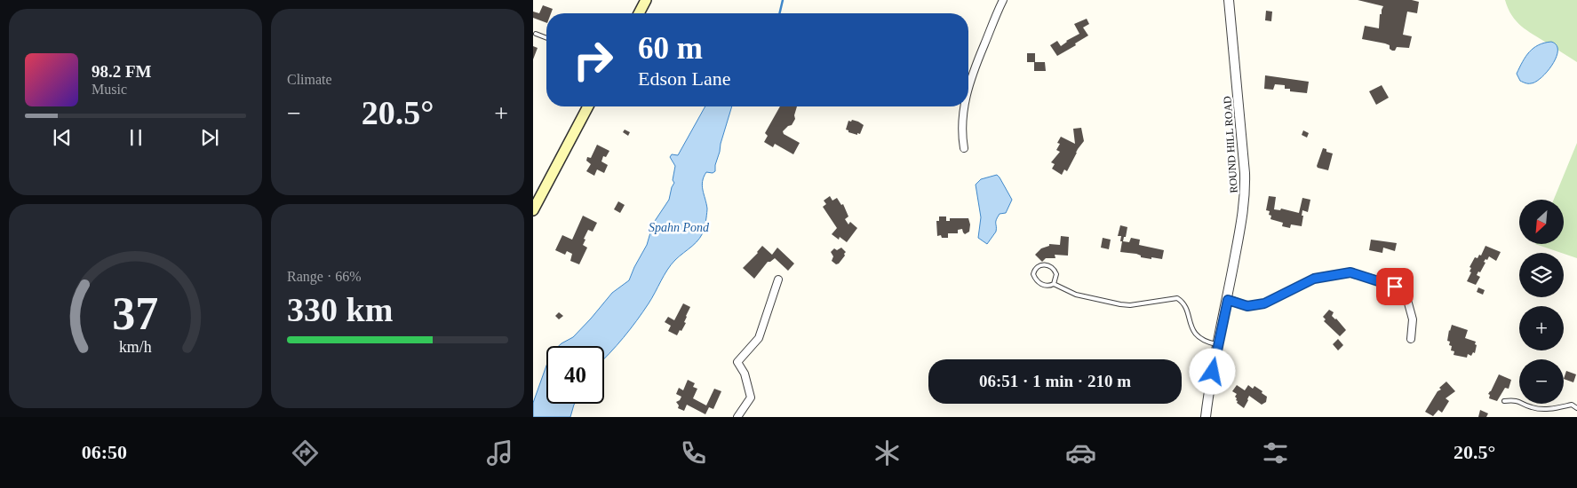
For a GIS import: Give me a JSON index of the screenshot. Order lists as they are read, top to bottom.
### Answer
{
  "streets": {
    "street": ["ROUND HILL ROAD"]
  },
  "water": ["Spahn Pond"],
  "north": "bottom left",
  "page": {
    "tile": [
      "Climate",
      ["Range · 66%", "330 km"]
    ],
    "turn": ["60 m", "Edson Lane"],
    "song": ["98.2 FM", "Music"],
    "heat": ["−", "20.5°", "+"],
    "map_buttons": ["+", "−"],
    "limit": "40",
    "trip": "06:51 · 1 min · 210 m",
    "tabs": ["06:50", "20.5°"],
    "gauge": ["37", "km/h"]
  }
}
